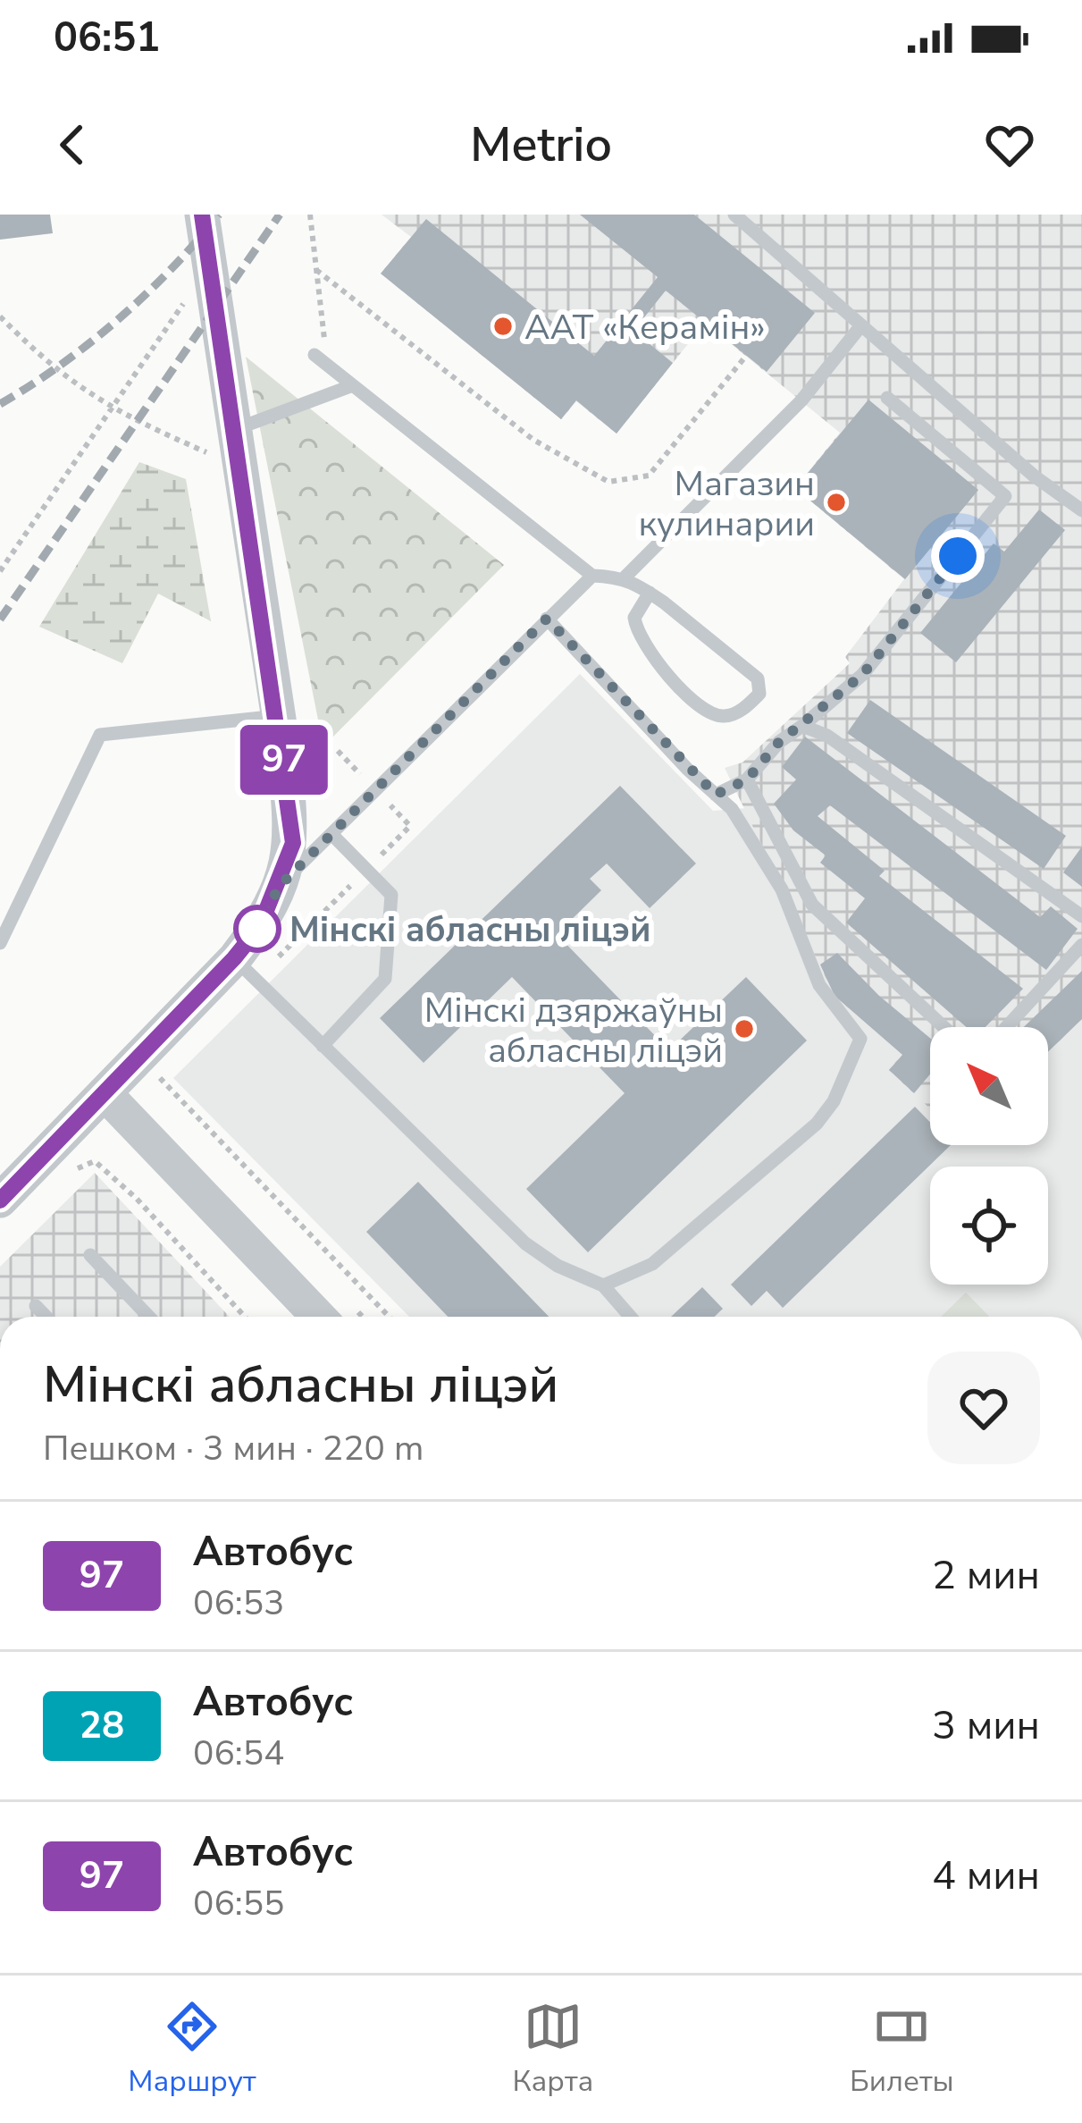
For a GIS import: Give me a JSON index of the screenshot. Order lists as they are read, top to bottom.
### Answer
{
  "places": [
    "ААТ «Керамін»",
    "Магазин кулинарии",
    "Мінскі абласны ліцэй",
    "Мінскі дзяржаўны абласны ліцэй"
  ],
  "lines": ["bus line 97"],
  "north": "top left",
  "page": {
    "status": "06:51",
    "header": "Metrio",
    "on_map": "97",
    "heading": ["Мінскі абласны ліцэй", "Пешком · 3 мин · 220 m"],
    "list": [
      {
        "mark": "97",
        "name": "Автобус",
        "note": "06:53",
        "value": "2 мин"
      },
      {
        "mark": "28",
        "name": "Автобус",
        "note": "06:54",
        "value": "3 мин"
      },
      {
        "mark": "97",
        "name": "Автобус",
        "note": "06:55",
        "value": "4 мин"
      }
    ],
    "tabs": ["Маршрут", "Карта", "Билеты"]
  }
}
